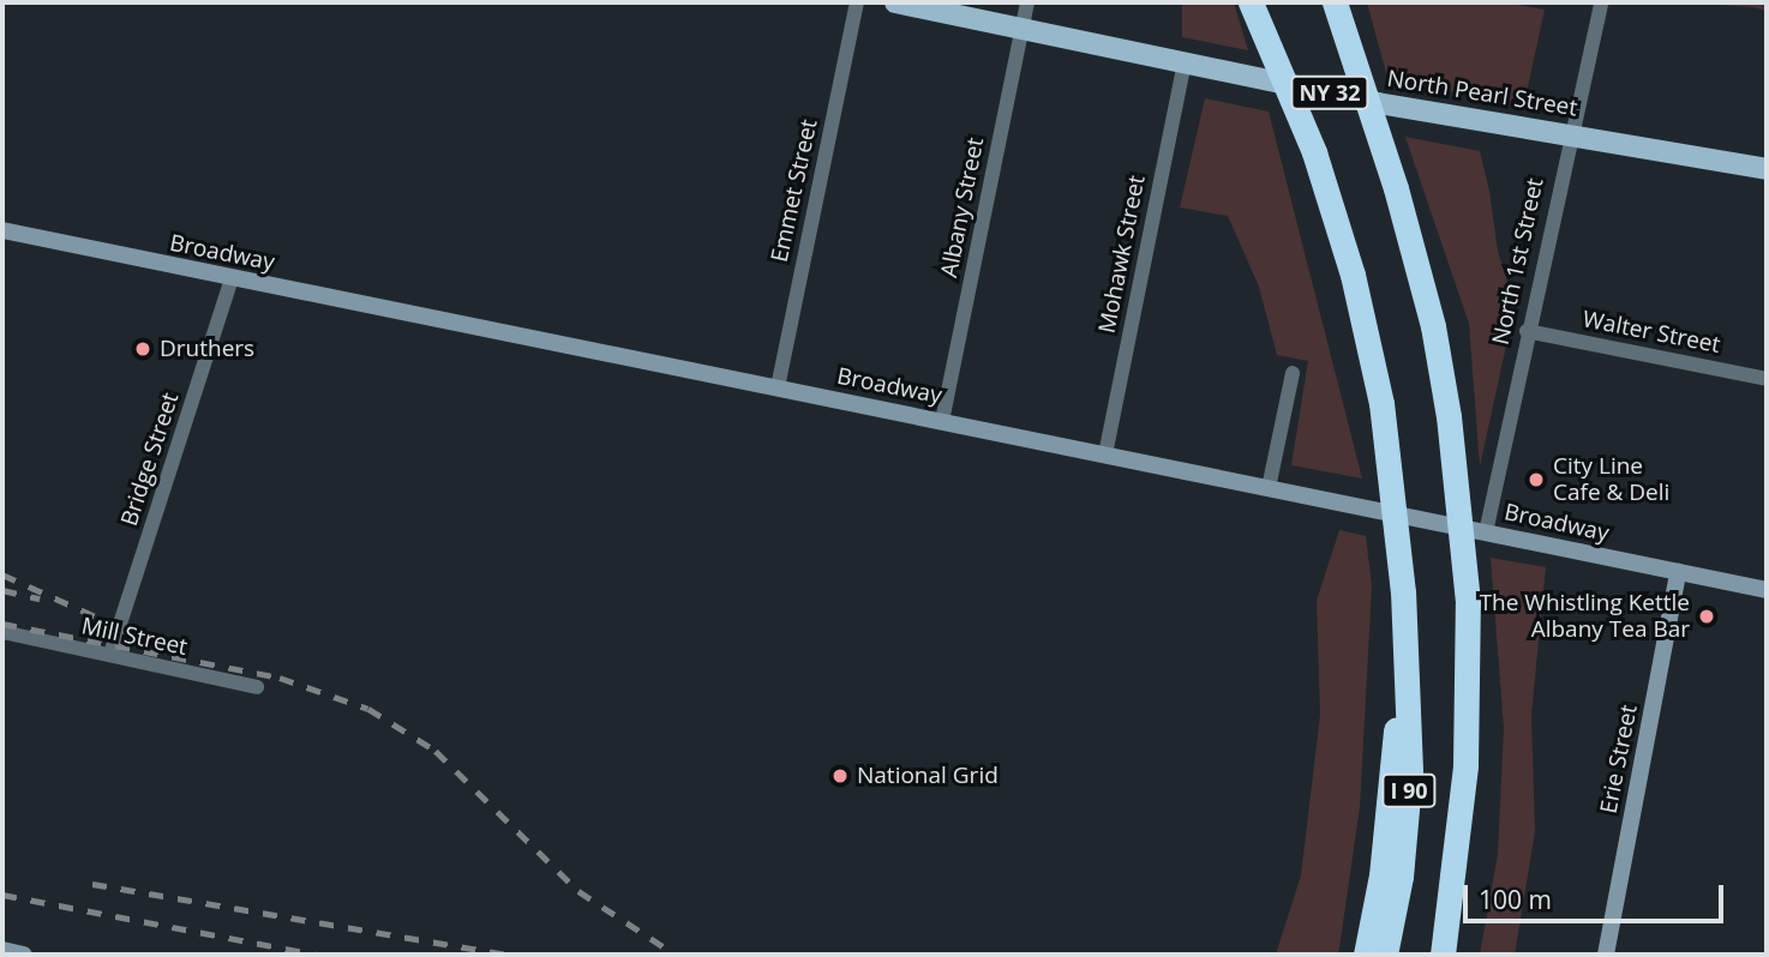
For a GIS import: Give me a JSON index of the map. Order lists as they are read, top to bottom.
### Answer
{
  "streets": {
    "highway": ["I 90"],
    "main road": ["NY 32", "North Pearl Street"],
    "street": [
      "Emmet Street",
      "Albany Street",
      "Broadway",
      "Mohawk Street",
      "North 1st Street",
      "Walter Street",
      "Bridge Street",
      "Mill Street",
      "Erie Street"
    ]
  },
  "crossings": [
    ["North Pearl Street", "Albany Street"],
    ["North Pearl Street", "Mohawk Street"],
    ["North Pearl Street", "North 1st Street"],
    ["Emmet Street", "Broadway"],
    ["Albany Street", "Broadway"],
    ["Broadway", "Mohawk Street"],
    ["Broadway", "North 1st Street"],
    ["Broadway", "Bridge Street"],
    ["Broadway", "Erie Street"],
    ["North 1st Street", "Walter Street"],
    ["Bridge Street", "Mill Street"]
  ],
  "places": [
    "Druthers",
    "City Line Cafe & Deli",
    "The Whistling Kettle Albany Tea Bar",
    "National Grid"
  ],
  "scale_bar": "100 m"
}
